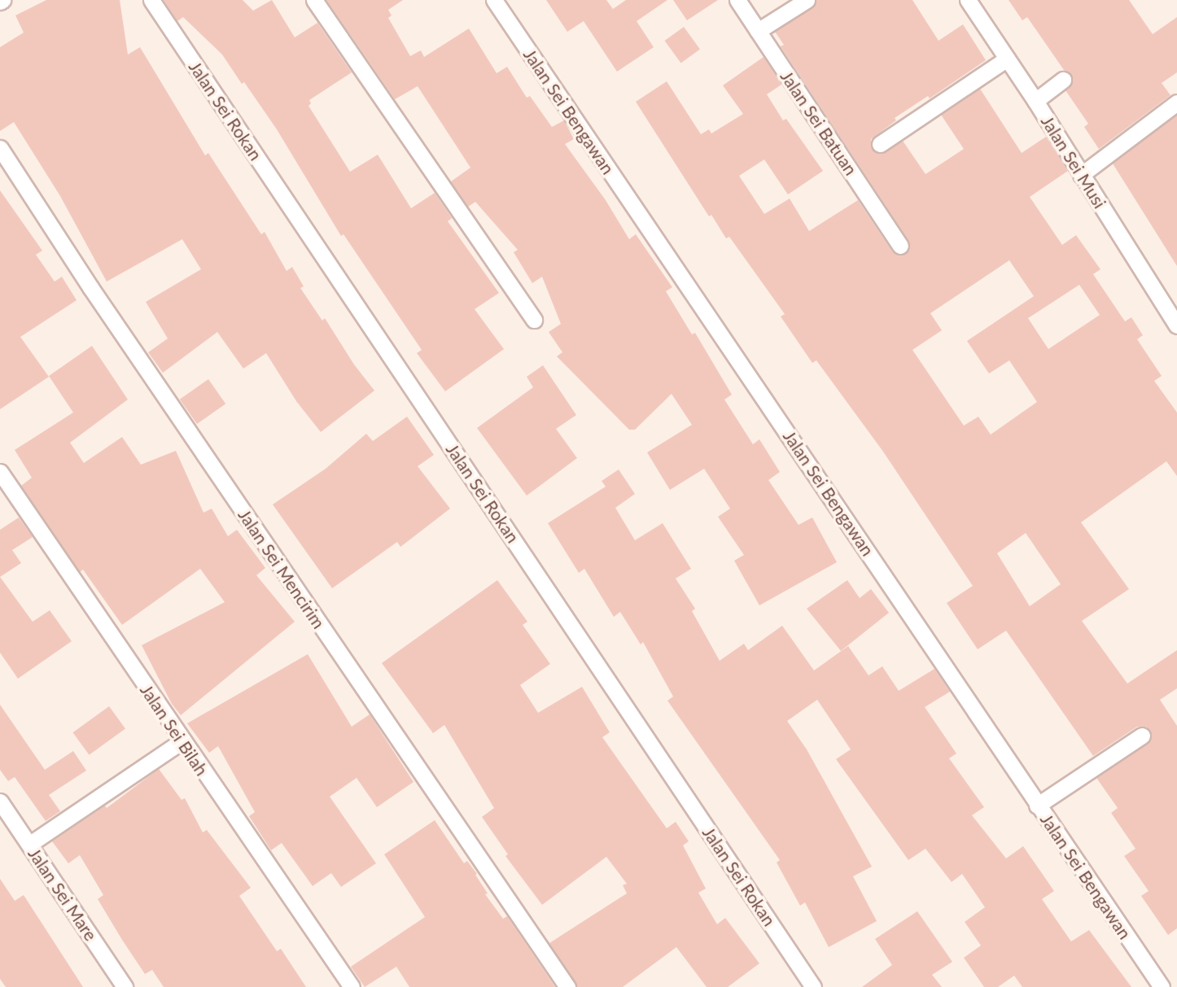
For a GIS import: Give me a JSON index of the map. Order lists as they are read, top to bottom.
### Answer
{
  "streets": {
    "street": [
      "Jalan Sei Rokan",
      "Jalan Sei Bengawan",
      "Jalan Sei Batuan",
      "Jalan Sei Musi",
      "Jalan Sei Mencirim",
      "Jalan Sei Bilah",
      "Jalan Sei Mare"
    ]
  }
}
